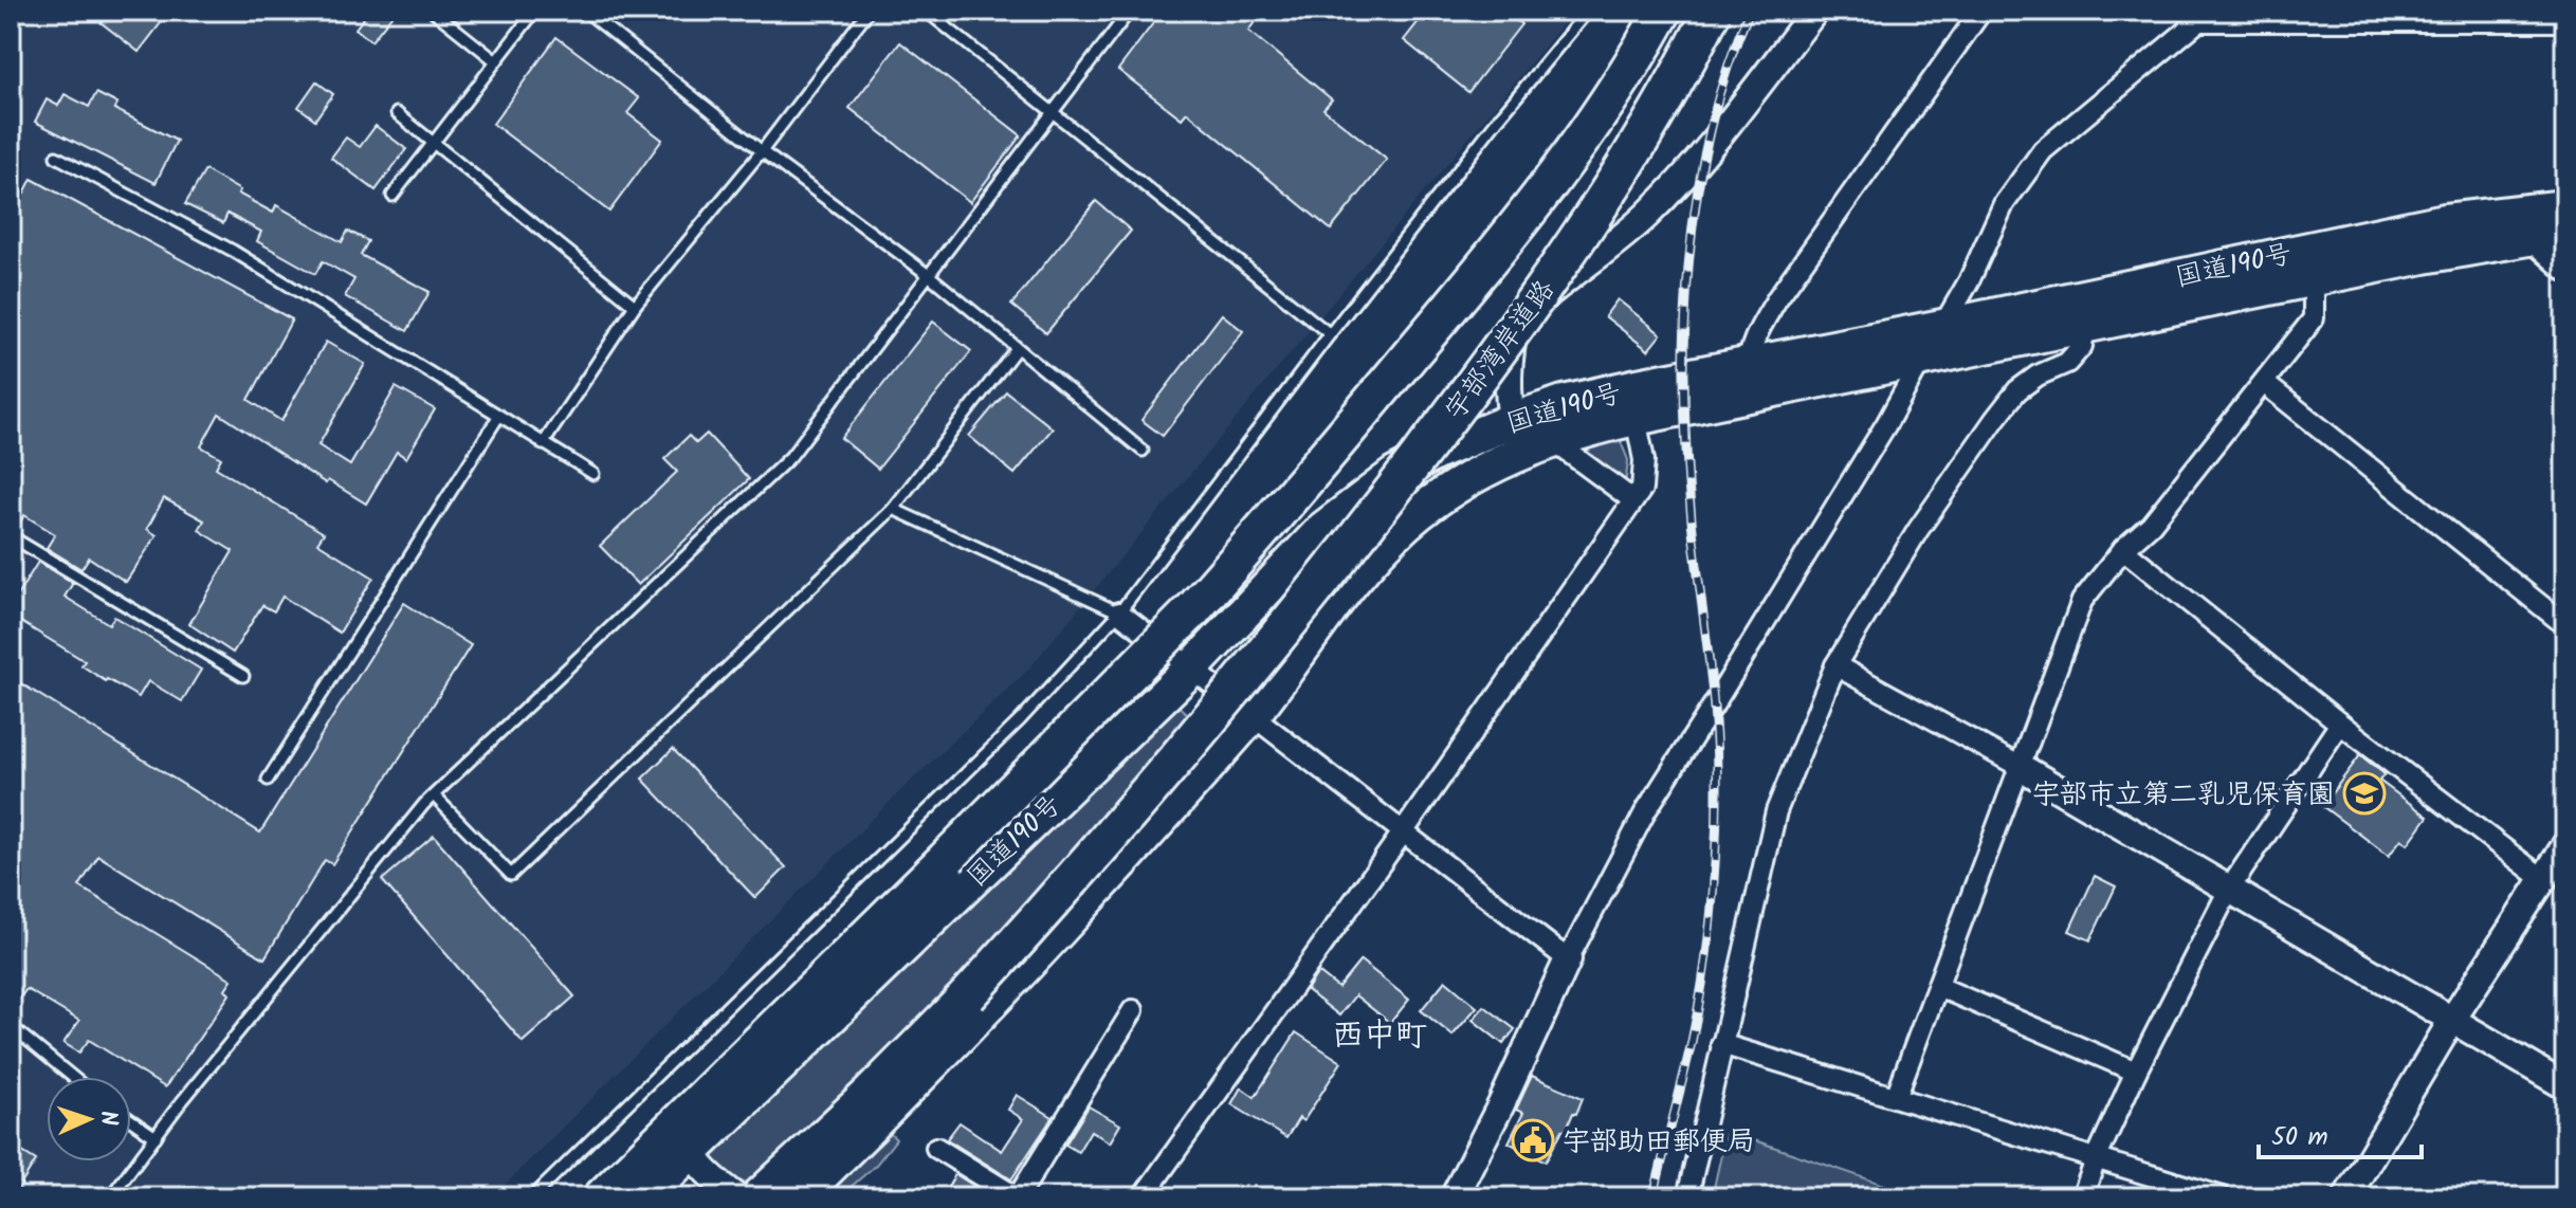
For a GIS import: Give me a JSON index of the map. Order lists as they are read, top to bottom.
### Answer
{
  "streets": {
    "highway": ["国道190号", "宇部湾岸道路"]
  },
  "districts": ["西中町"],
  "places": {
    "school or university": ["宇部市立第二乳児保育園"],
    "public building": ["宇部助田郵便局"]
  },
  "scale_bar": "50 m",
  "north": "right"
}
